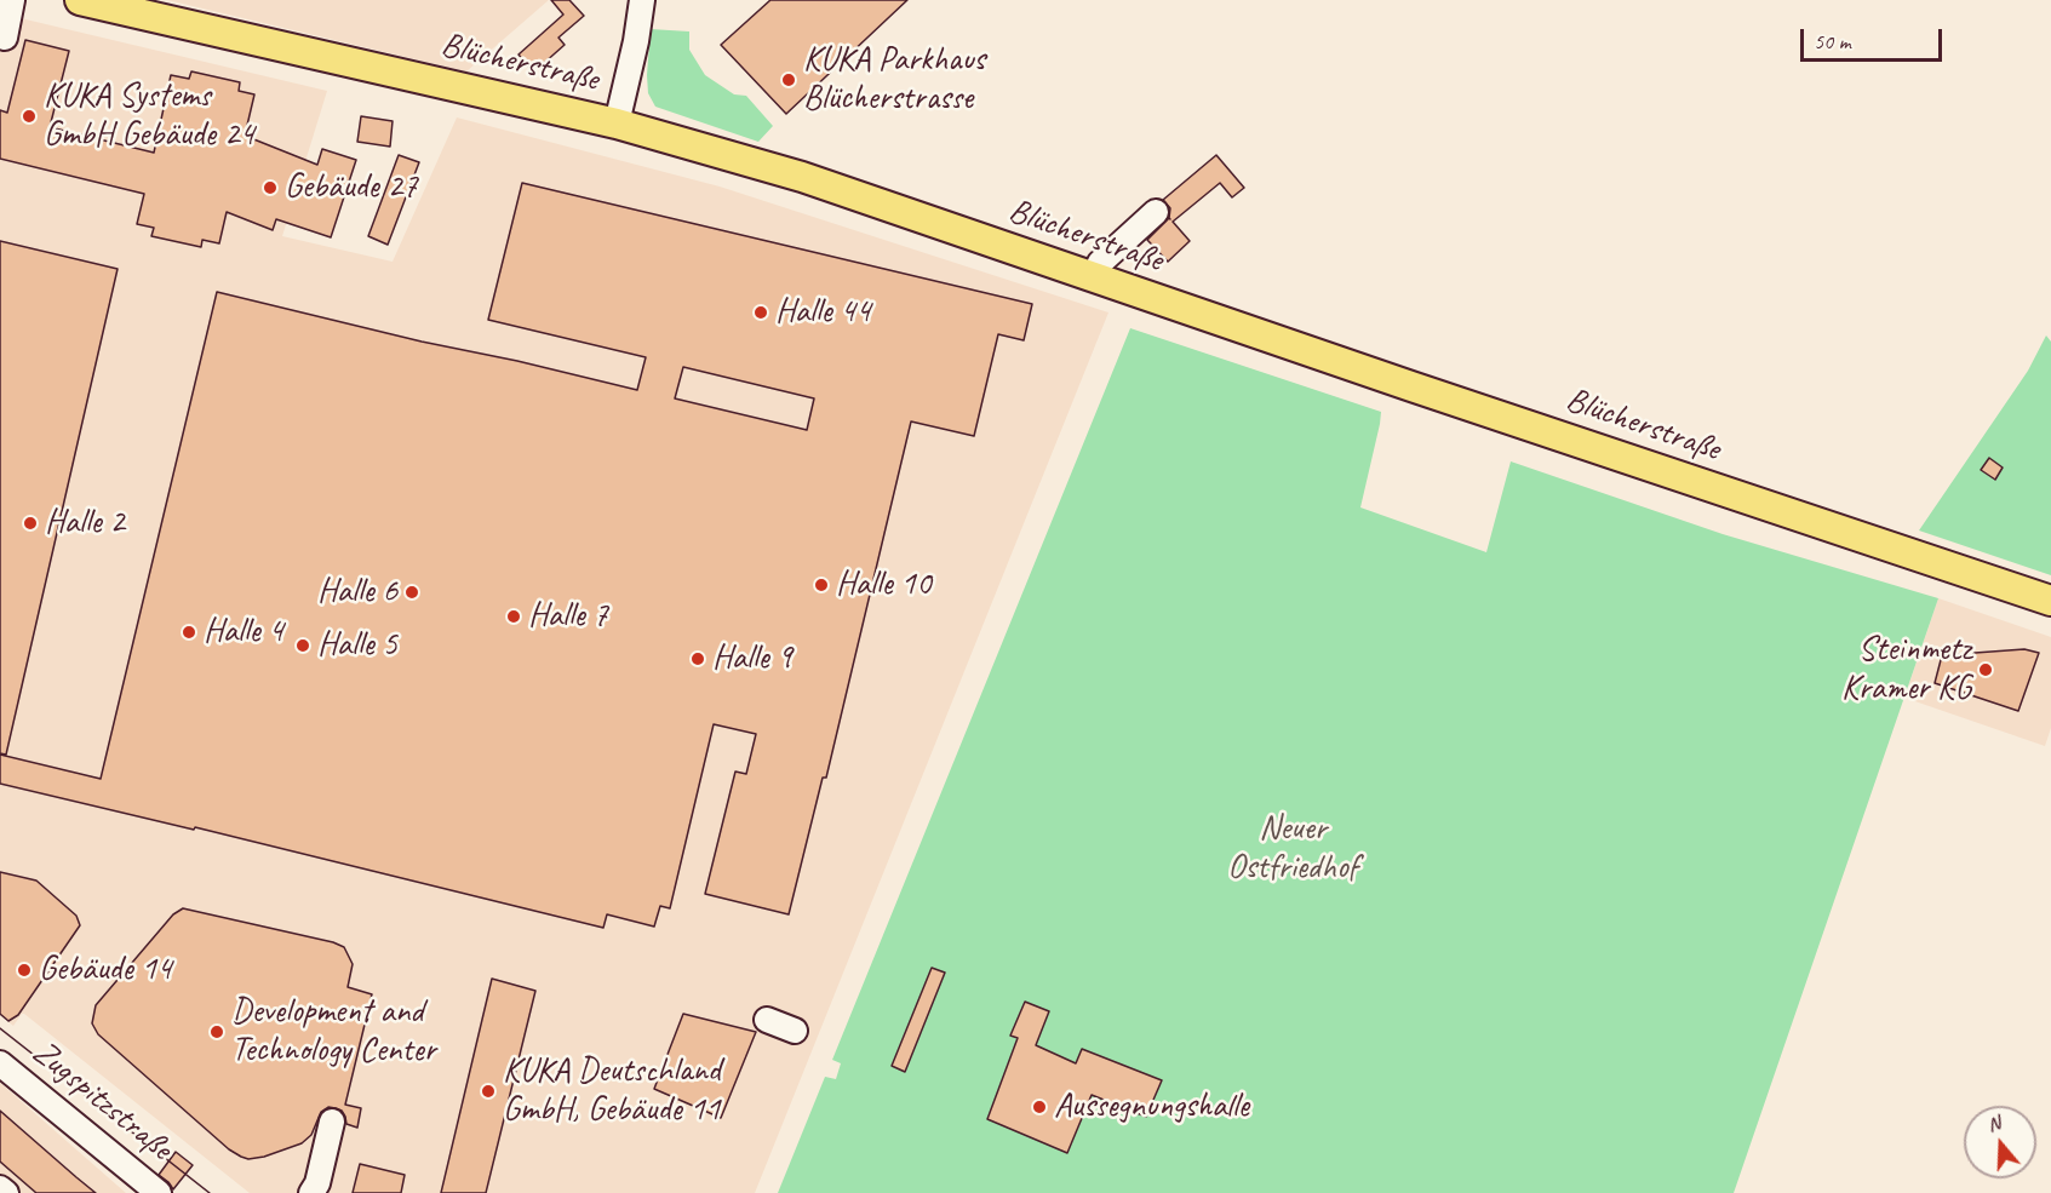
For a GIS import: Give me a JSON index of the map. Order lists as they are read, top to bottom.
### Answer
{
  "streets": {
    "main road": ["Blücherstraße"],
    "street": ["Zugspitzstraße"]
  },
  "parks": ["Neuer Ostfriedhof"],
  "places": [
    "KUKA Parkhaus Blücherstrasse",
    "KUKA Systems GmbH Gebäude 24",
    "Gebäude 27",
    "Halle 44",
    "Halle 2",
    "Halle 10",
    "Halle 6",
    "Halle 7",
    "Halle 4",
    "Halle 5",
    "Halle 9",
    "Steinmetz Kramer KG",
    "Gebäude 14",
    "Development and Technology Center",
    "KUKA Deutschland GmbH, Gebäude 11",
    "Aussegnungshalle"
  ],
  "scale_bar": "50 m",
  "north": "top"
}
